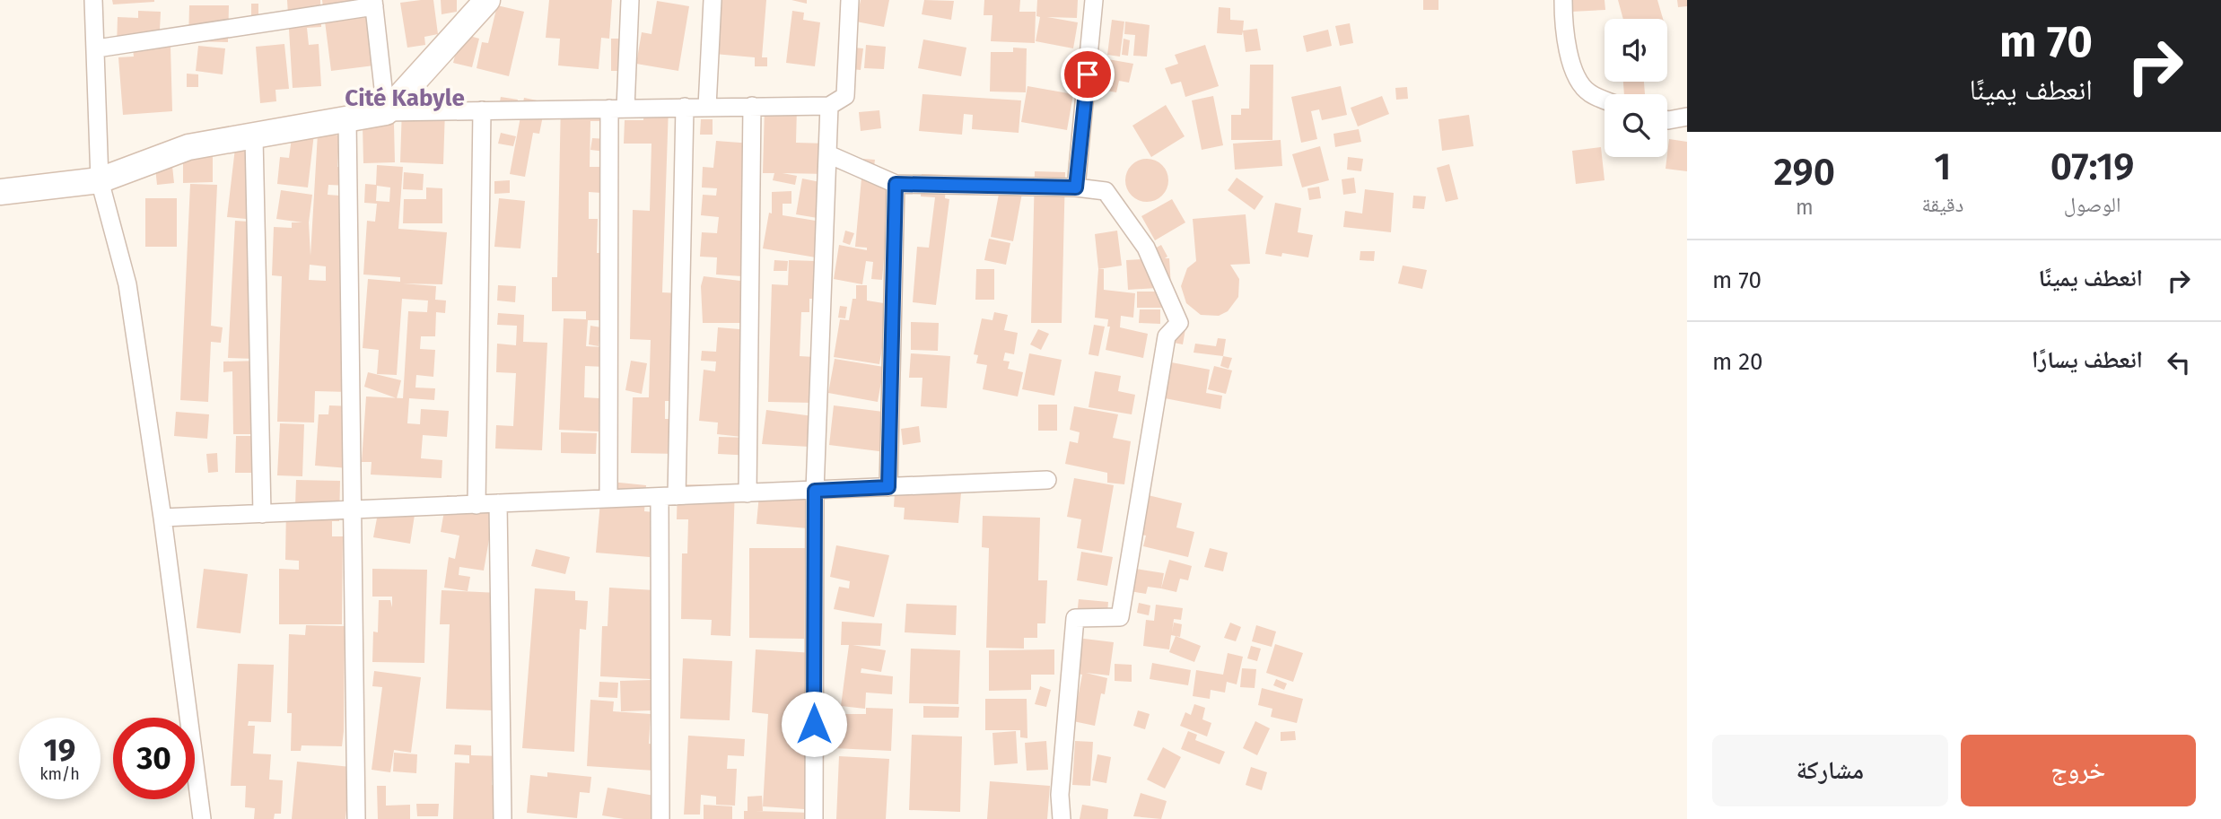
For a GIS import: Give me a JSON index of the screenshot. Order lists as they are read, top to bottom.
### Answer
{
  "districts": ["Cité Kabyle"],
  "page": {
    "turn": ["70 m", "انعطف يمينًا"],
    "eta": [
      "07:19",
      "الوصول",
      "1",
      "دقيقة",
      "290",
      "m"
    ],
    "list": [
      {
        "name": "انعطف يمينًا",
        "value": "70 m"
      },
      {
        "name": "انعطف يسارًا",
        "value": "20 m"
      }
    ],
    "speed": "19 km/h",
    "limit": "30",
    "buttons": ["خروج", "مشاركة"]
  }
}
